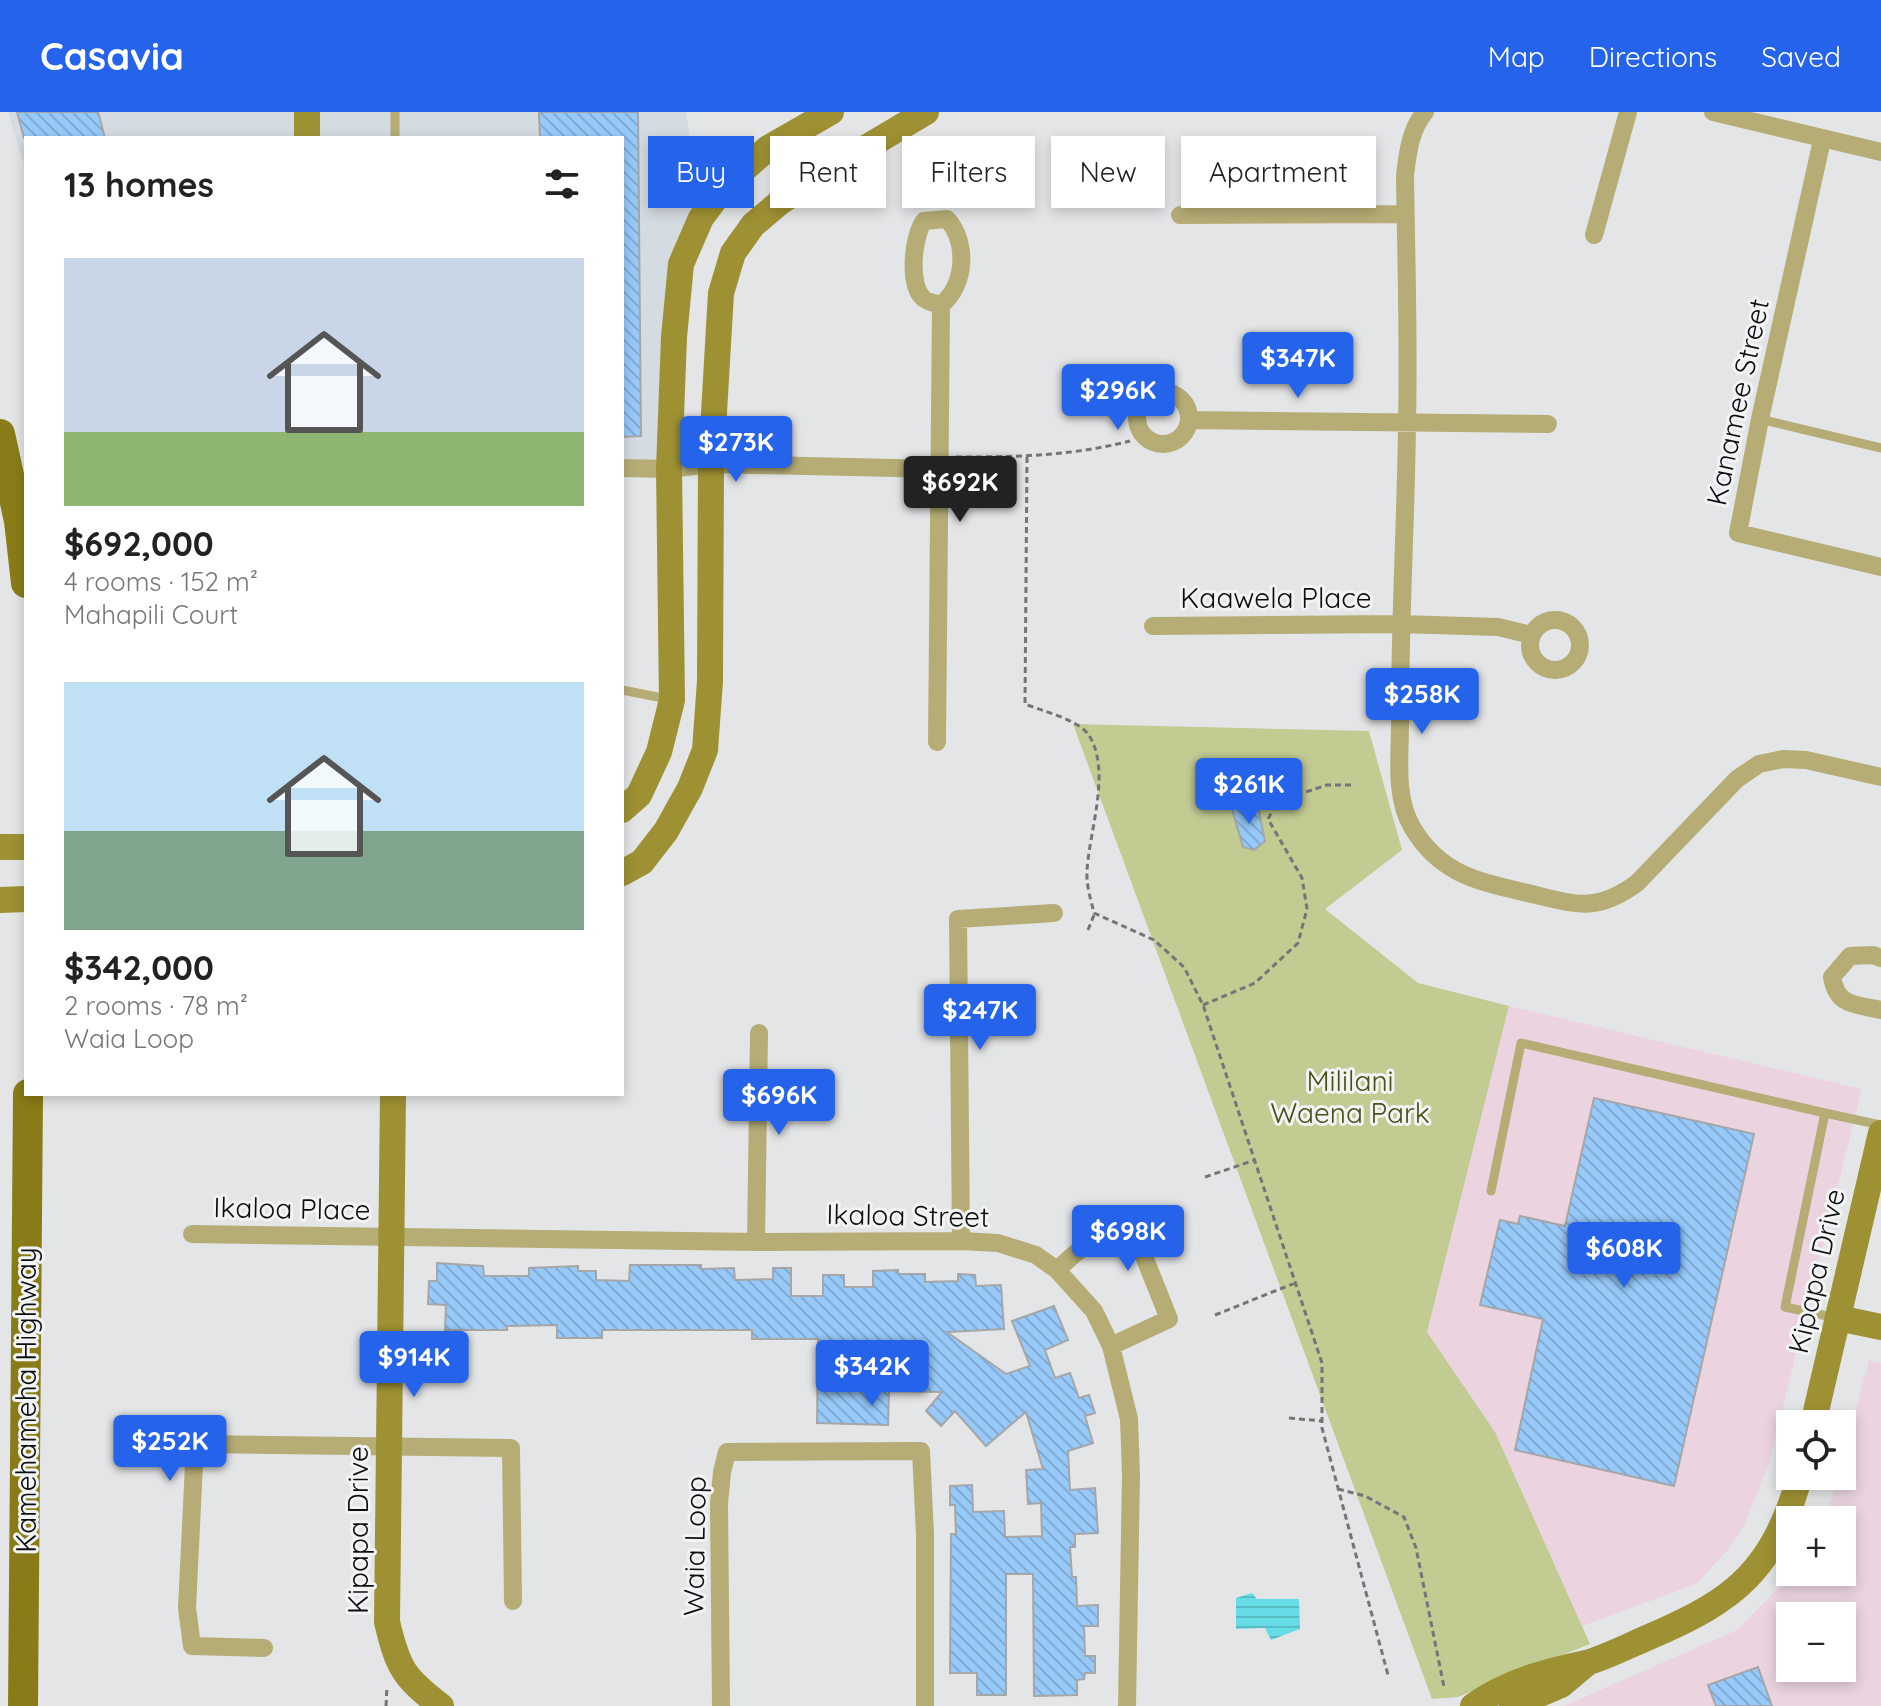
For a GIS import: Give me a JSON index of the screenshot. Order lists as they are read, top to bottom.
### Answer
{
  "streets": {
    "main road": ["Kamehameha Highway"],
    "street": [
      "Kanamee Street",
      "Kaawela Place",
      "Ikaloa Place",
      "Ikaloa Street",
      "Kipapa Drive",
      "Waia Loop"
    ]
  },
  "crossings": [
    ["Ikaloa Place", "Ikaloa Street"],
    ["Ikaloa Place", "Kipapa Drive"],
    ["Ikaloa Street", "Kipapa Drive"]
  ],
  "parks": ["Mililani Waena Park"],
  "page": {
    "header": "Casavia",
    "nav": ["Map", "Directions", "Saved"],
    "chip": [
      "Buy",
      "Rent",
      "Filters",
      "New",
      "Apartment"
    ],
    "heading": "13 homes",
    "list": [
      {
        "name": "$692,000",
        "note": "4 rooms · 152 m² · Mahapili Court"
      },
      {
        "name": "$342,000",
        "note": "2 rooms · 78 m² · Waia Loop"
      }
    ],
    "price": [
      "$347K",
      "$296K",
      "$273K",
      "$692K",
      "$258K",
      "$261K",
      "$247K",
      "$696K",
      "$698K",
      "$608K",
      "$914K",
      "$342K",
      "$252K"
    ],
    "map_buttons": ["+", "−"]
  }
}
